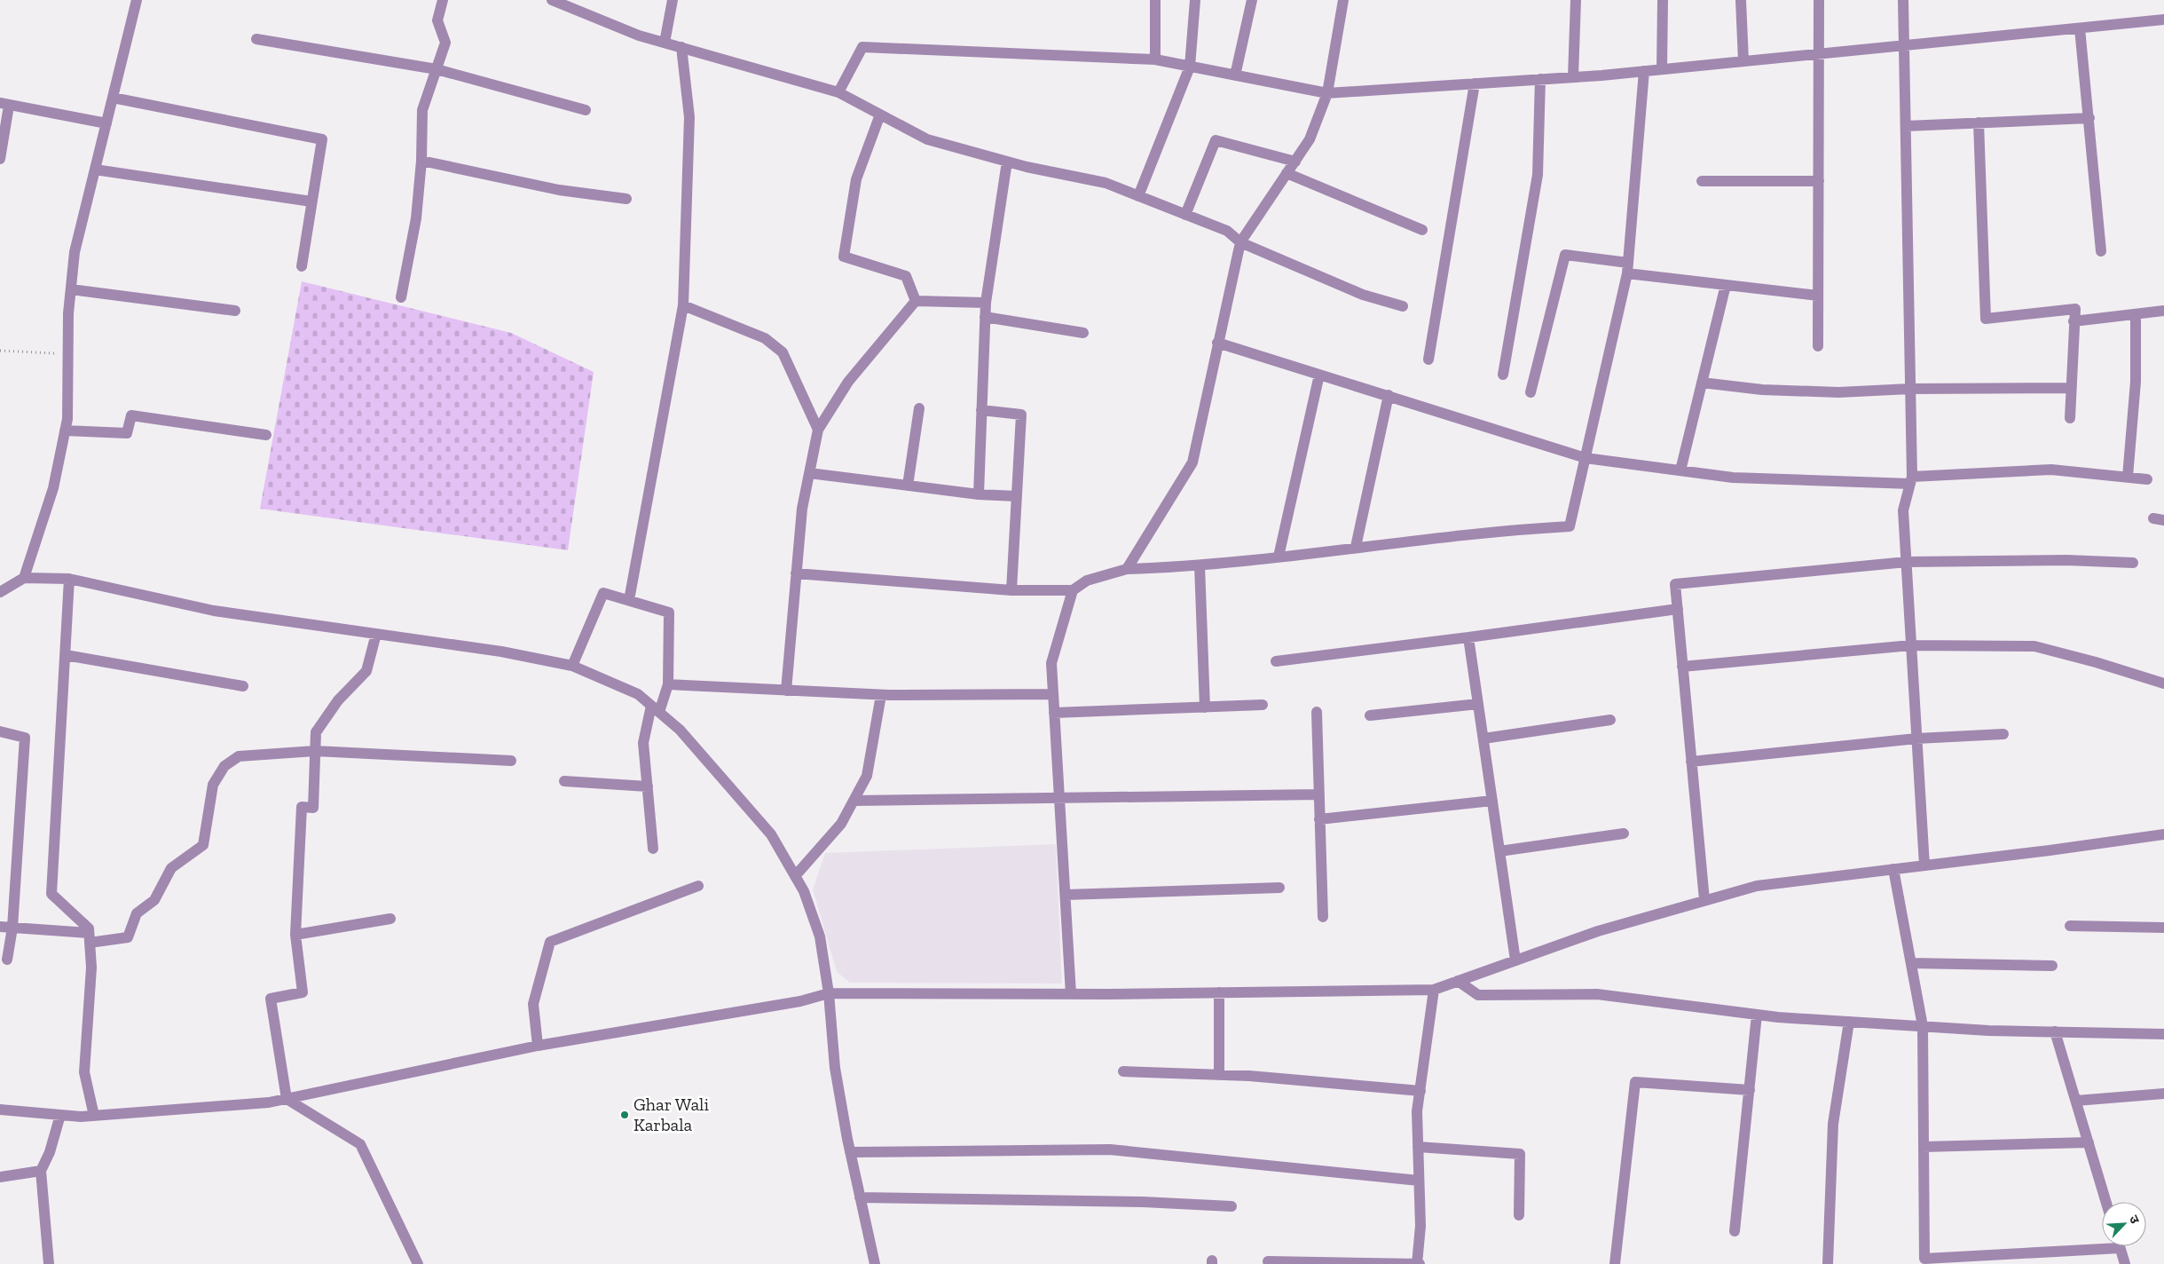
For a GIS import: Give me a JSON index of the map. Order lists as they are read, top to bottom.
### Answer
{
  "places": ["Ghar Wali Karbala"],
  "north": "top right"
}
